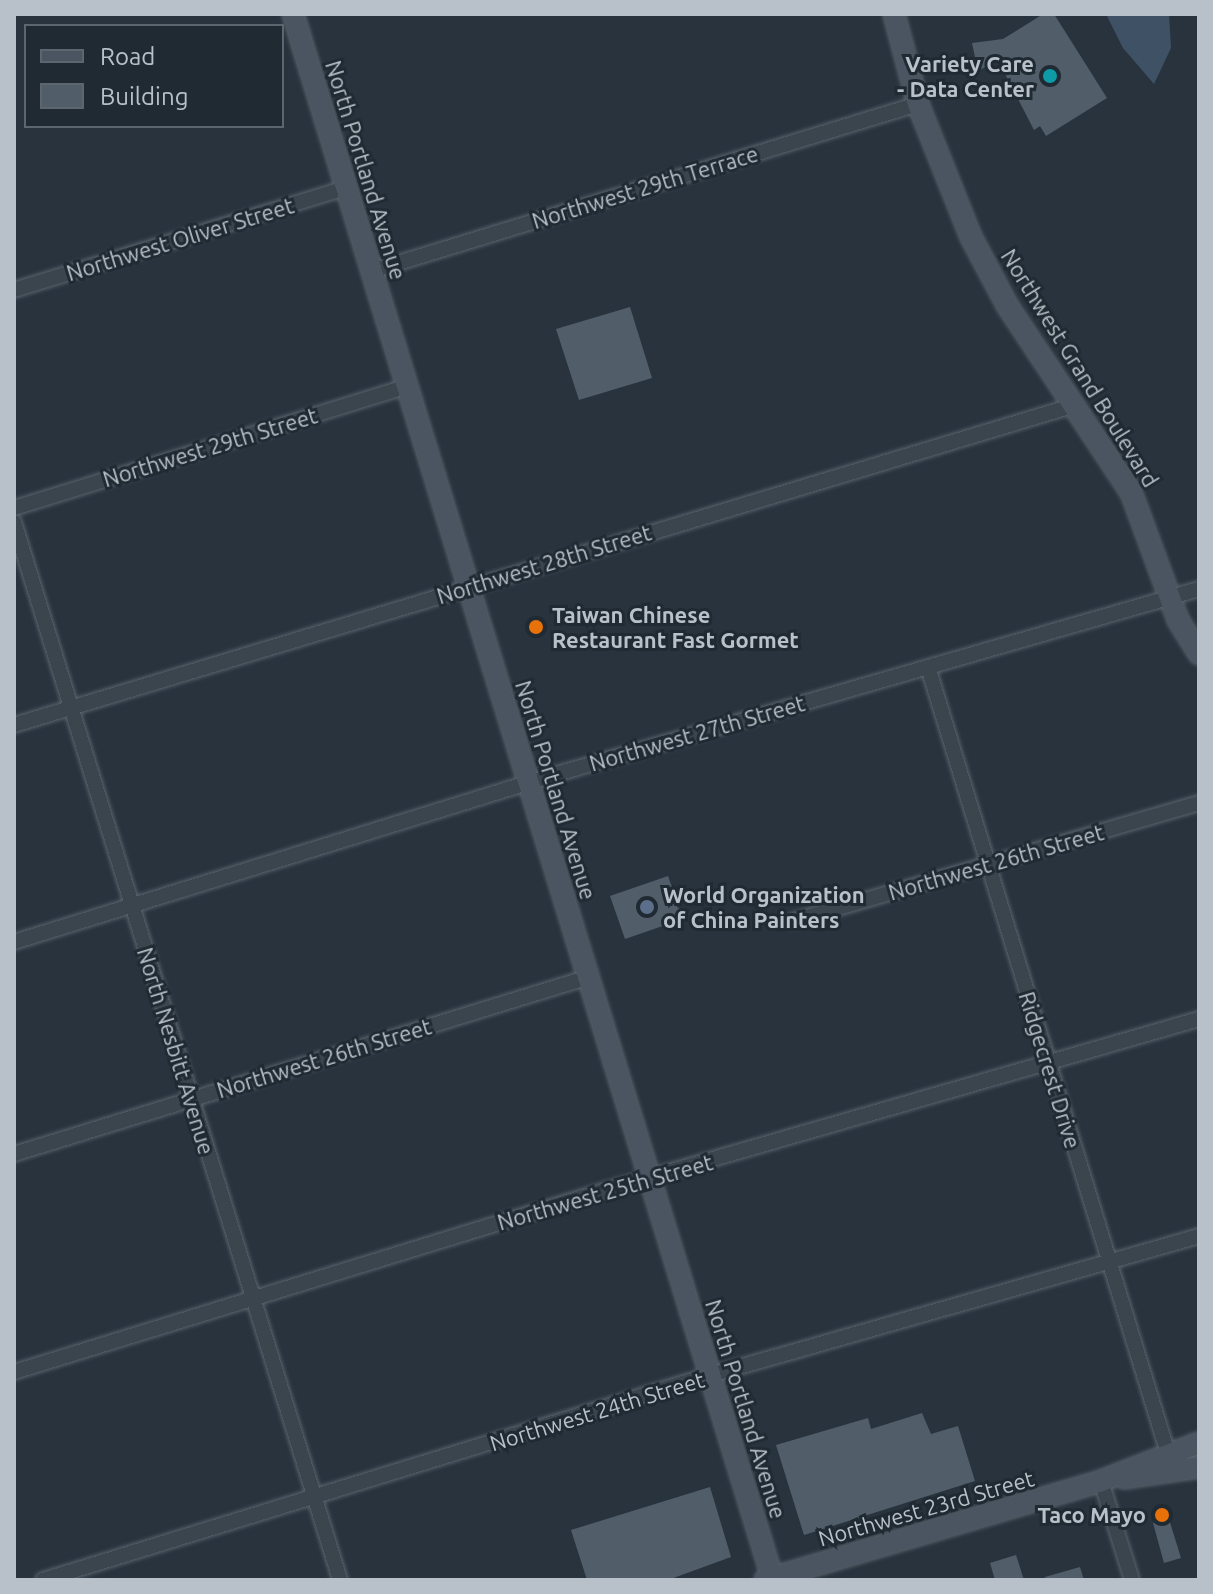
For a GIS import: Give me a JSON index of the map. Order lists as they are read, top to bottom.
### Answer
{
  "streets": {
    "main road": ["North Portland Avenue", "Northwest Grand Boulevard", "Northwest 23rd Street"],
    "street": [
      "Northwest 29th Terrace",
      "Northwest Oliver Street",
      "Northwest 29th Street",
      "Northwest 28th Street",
      "Northwest 27th Street",
      "Northwest 26th Street",
      "North Nesbitt Avenue",
      "Ridgecrest Drive",
      "Northwest 25th Street",
      "Northwest 24th Street"
    ]
  },
  "crossings": [
    ["North Portland Avenue", "Northwest 29th Terrace"],
    ["North Portland Avenue", "Northwest Oliver Street"],
    ["North Portland Avenue", "Northwest 29th Street"],
    ["North Portland Avenue", "Northwest 28th Street"],
    ["North Portland Avenue", "Northwest 27th Street"],
    ["North Portland Avenue", "Northwest 26th Street"],
    ["North Portland Avenue", "Northwest 25th Street"],
    ["North Portland Avenue", "Northwest 24th Street"],
    ["North Portland Avenue", "Northwest 23rd Street"],
    ["Northwest 29th Terrace", "Northwest Grand Boulevard"],
    ["Northwest Grand Boulevard", "Northwest 28th Street"],
    ["Northwest Grand Boulevard", "Northwest 27th Street"],
    ["Northwest 28th Street", "North Nesbitt Avenue"],
    ["Northwest 27th Street", "North Nesbitt Avenue"],
    ["Northwest 27th Street", "Ridgecrest Drive"],
    ["Northwest 26th Street", "North Nesbitt Avenue"],
    ["Northwest 26th Street", "Ridgecrest Drive"],
    ["North Nesbitt Avenue", "Northwest 25th Street"],
    ["North Nesbitt Avenue", "Northwest 24th Street"],
    ["Ridgecrest Drive", "Northwest 25th Street"],
    ["Ridgecrest Drive", "Northwest 24th Street"],
    ["Ridgecrest Drive", "Northwest 23rd Street"]
  ],
  "places": [
    "Variety Care - Data Center",
    "Taiwan Chinese Restaurant Fast Gormet",
    "World Organization of China Painters",
    "Taco Mayo"
  ],
  "legend": ["Road", "Building"]
}
